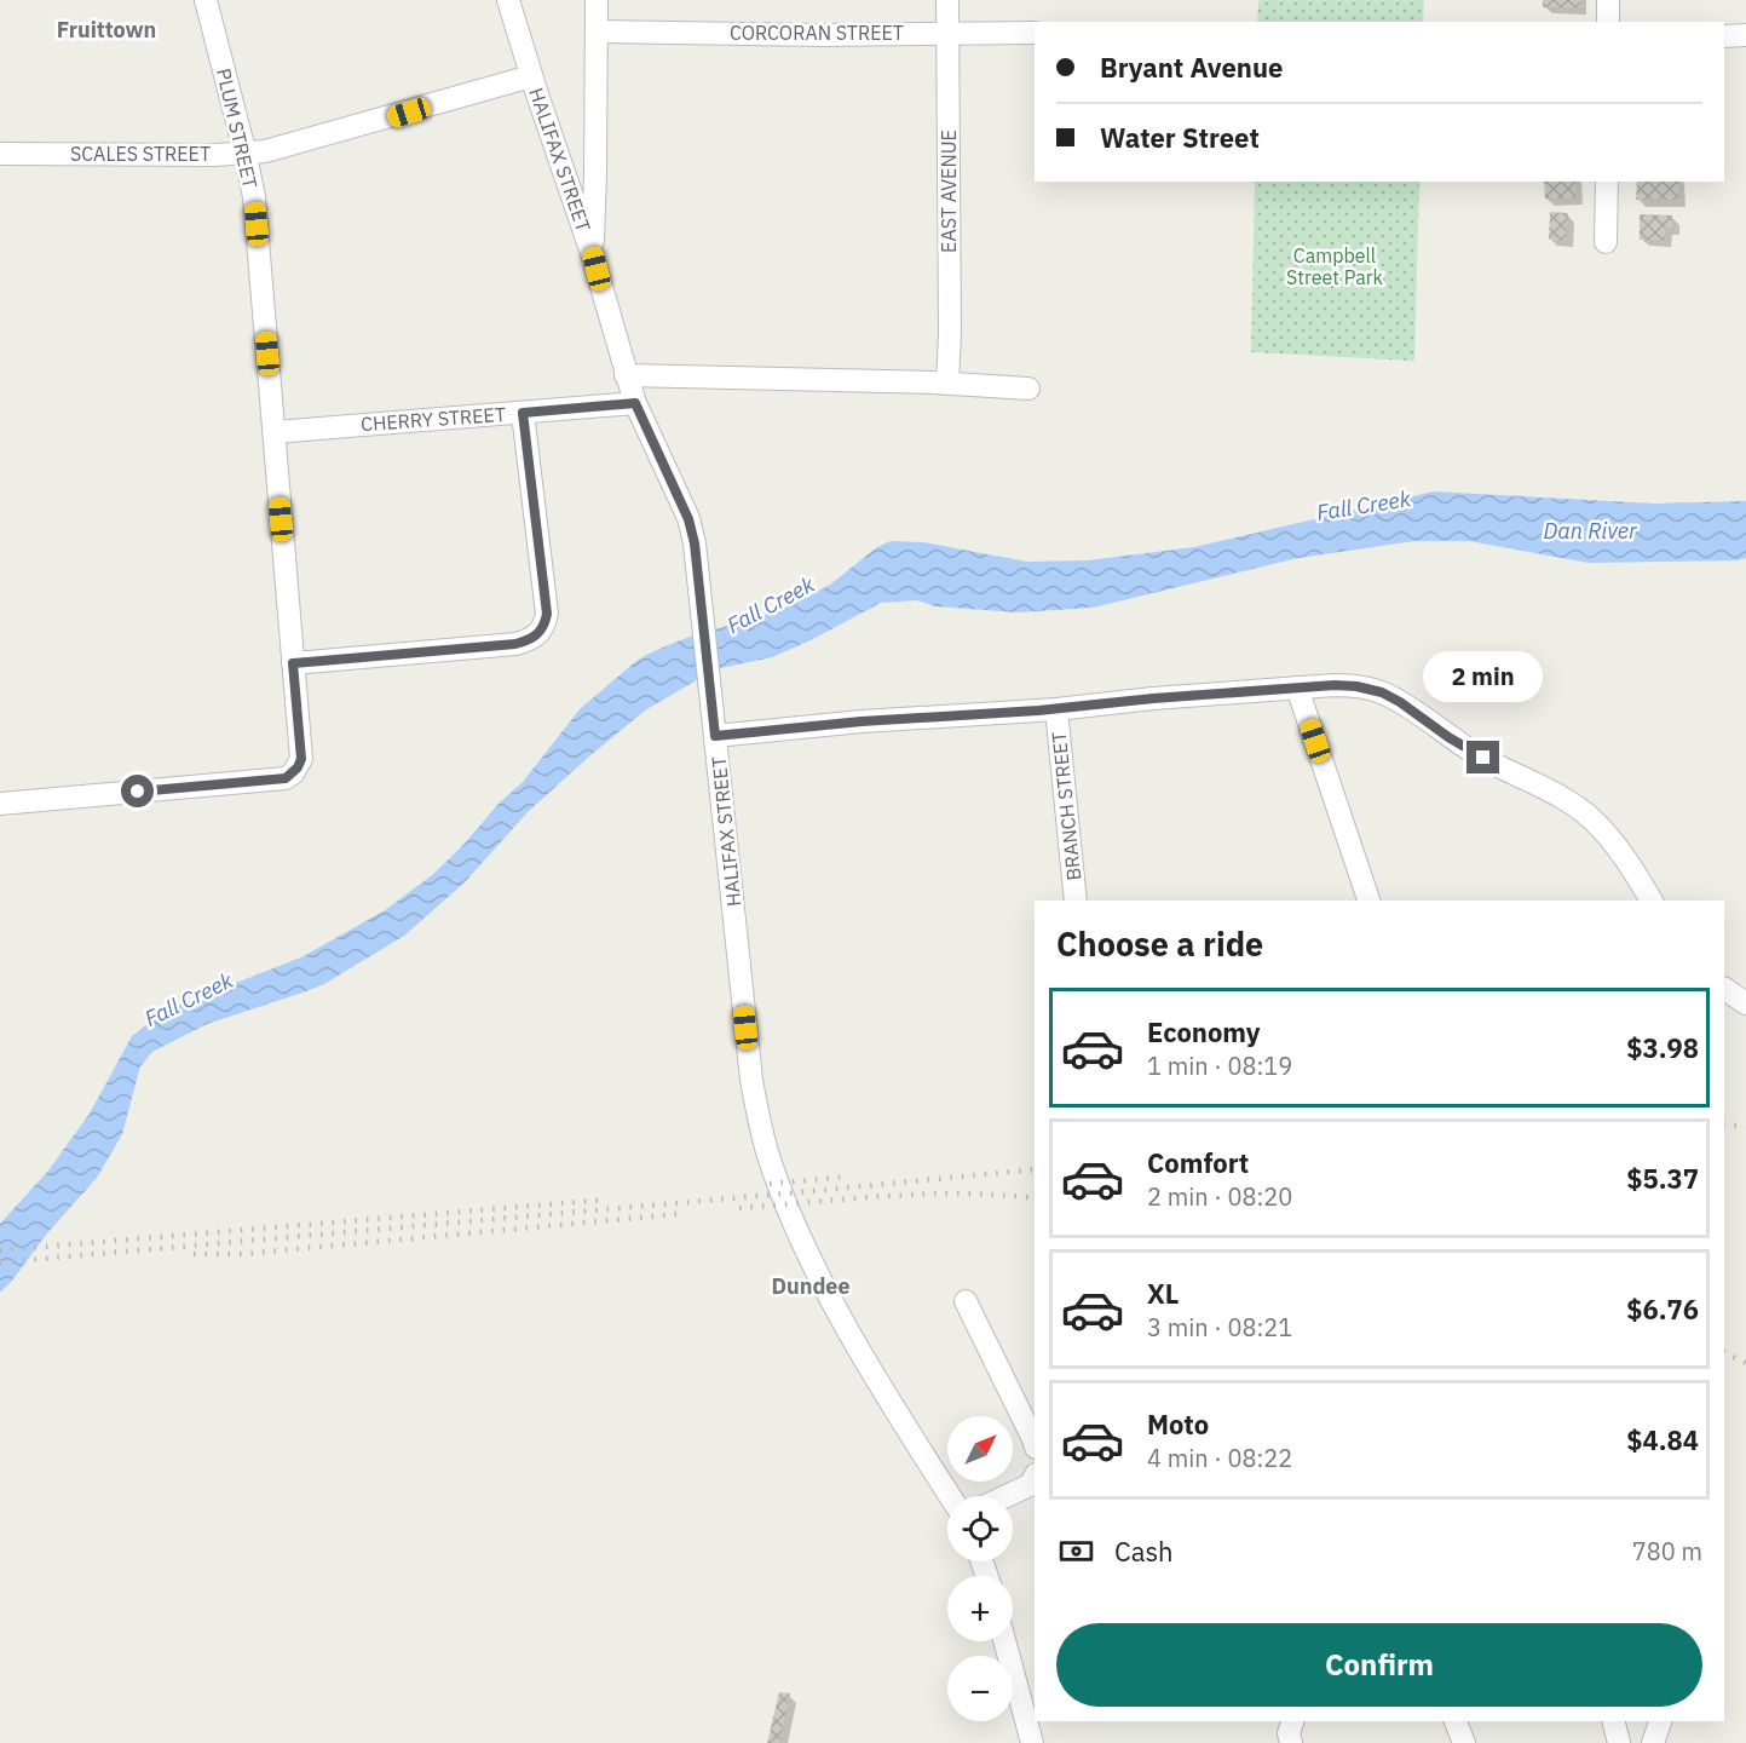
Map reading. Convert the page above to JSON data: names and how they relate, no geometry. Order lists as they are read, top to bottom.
{
  "streets": {
    "street": [
      "CORCORAN STREET",
      "PLUM STREET",
      "SCALES STREET",
      "HALIFAX STREET",
      "EAST AVENUE",
      "CHERRY STREET",
      "BRANCH STREET"
    ]
  },
  "crossings": [
    ["CORCORAN STREET", "EAST AVENUE"],
    ["PLUM STREET", "SCALES STREET"],
    ["PLUM STREET", "CHERRY STREET"],
    ["SCALES STREET", "HALIFAX STREET"],
    ["HALIFAX STREET", "CHERRY STREET"]
  ],
  "districts": ["Fruittown", "Dundee"],
  "water": ["Fall Creek", "Dan River"],
  "parks": ["Campbell Street Park"],
  "north": "top right",
  "page": {
    "banner": ["Bryant Avenue", "Water Street"],
    "bubble": "2 min",
    "heading": "Choose a ride",
    "list": [
      {
        "name": "Economy",
        "note": "1 min · 08:19",
        "value": "$3.98"
      },
      {
        "name": "Comfort",
        "note": "2 min · 08:20",
        "value": "$5.37"
      },
      {
        "name": "XL",
        "note": "3 min · 08:21",
        "value": "$6.76"
      },
      {
        "name": "Moto",
        "note": "4 min · 08:22",
        "value": "$4.84"
      }
    ],
    "map_buttons": ["+", "−"],
    "pay": ["Cash", "780 m"],
    "buttons": "Confirm"
  }
}
